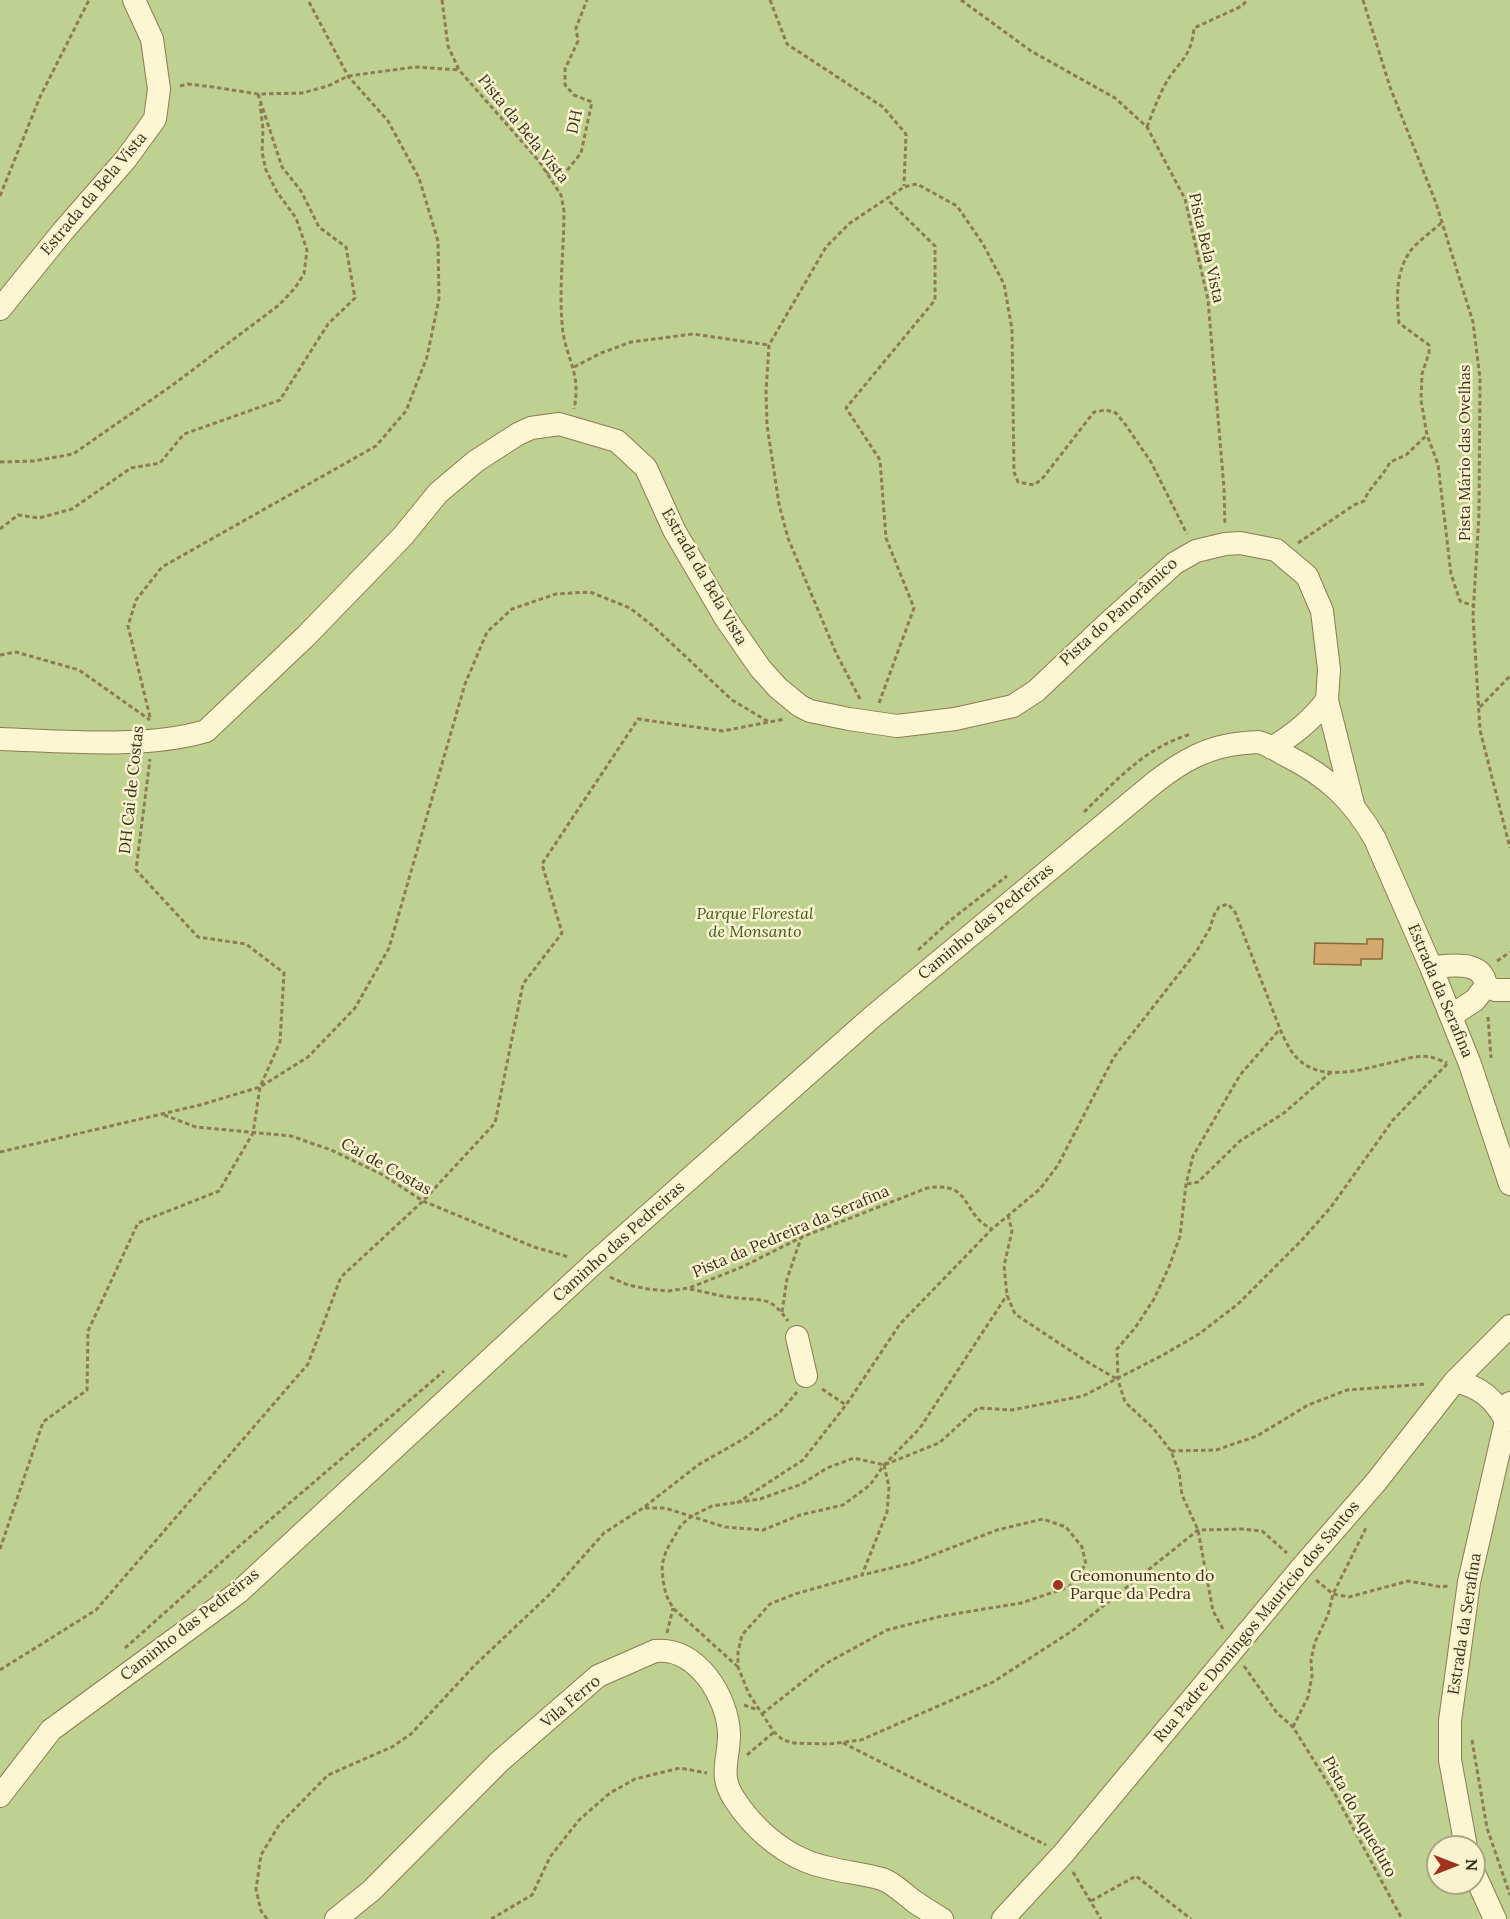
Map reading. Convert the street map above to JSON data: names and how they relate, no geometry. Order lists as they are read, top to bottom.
{
  "streets": {
    "street": [
      "Estrada da Bela Vista",
      "Caminho das Pedreiras",
      "Estrada da Serafina",
      "Rua Padre Domingos Maurício dos Santos",
      "Vila Ferro"
    ],
    "path": [
      "DH",
      "Pista da Bela Vista",
      "Pista Bela Vista",
      "Pista Mário das Ovelhas",
      "DH Cai de Costas",
      "Cai de Costas",
      "Pista da Pedreira da Serafina",
      "Pista do Aqueduto"
    ]
  },
  "crossings": [
    ["DH", "Pista da Bela Vista"],
    ["Pista da Bela Vista", "Estrada da Bela Vista"],
    ["Estrada da Bela Vista", "DH Cai de Costas"],
    ["Estrada da Bela Vista", "Caminho das Pedreiras"],
    ["Estrada da Bela Vista", "Estrada da Serafina"],
    ["Caminho das Pedreiras", "Estrada da Serafina"],
    ["Caminho das Pedreiras", "Cai de Costas"],
    ["Caminho das Pedreiras", "Pista da Pedreira da Serafina"],
    ["Cai de Costas", "Pista da Pedreira da Serafina"],
    ["Rua Padre Domingos Maurício dos Santos", "Pista do Aqueduto"]
  ],
  "parks": ["Parque Florestal de Monsanto"],
  "places": ["Geomonumento do Parque da Pedra"],
  "north": "right"
}
